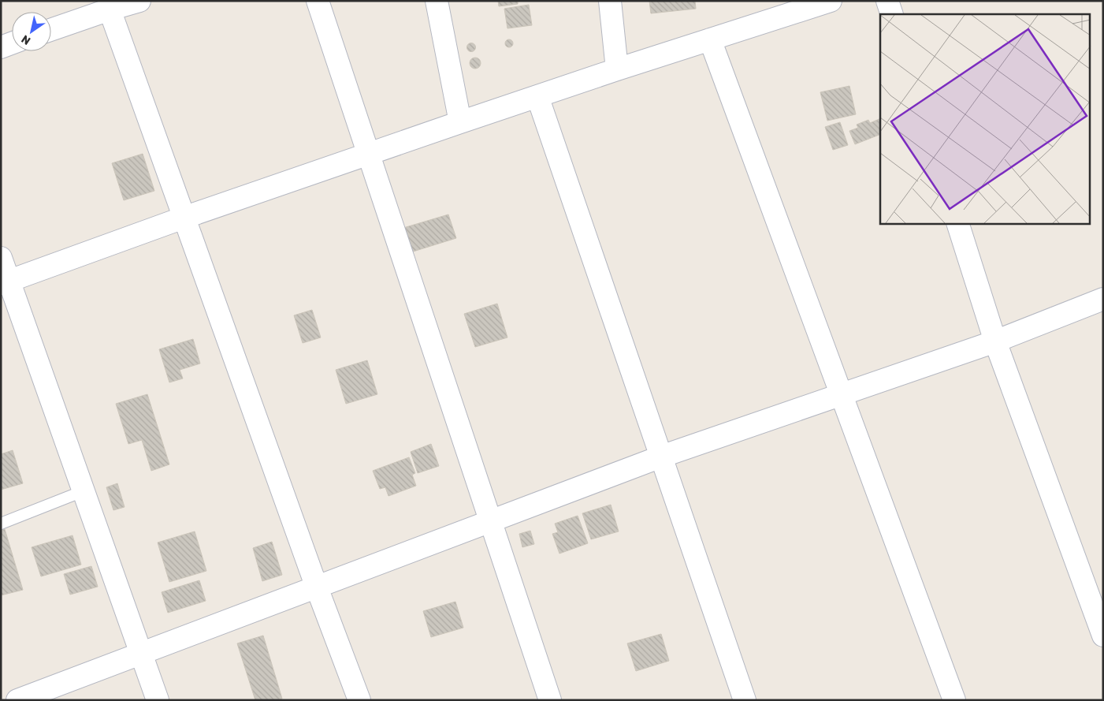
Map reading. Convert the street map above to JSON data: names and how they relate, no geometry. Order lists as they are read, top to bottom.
{
  "north": "bottom left"
}
